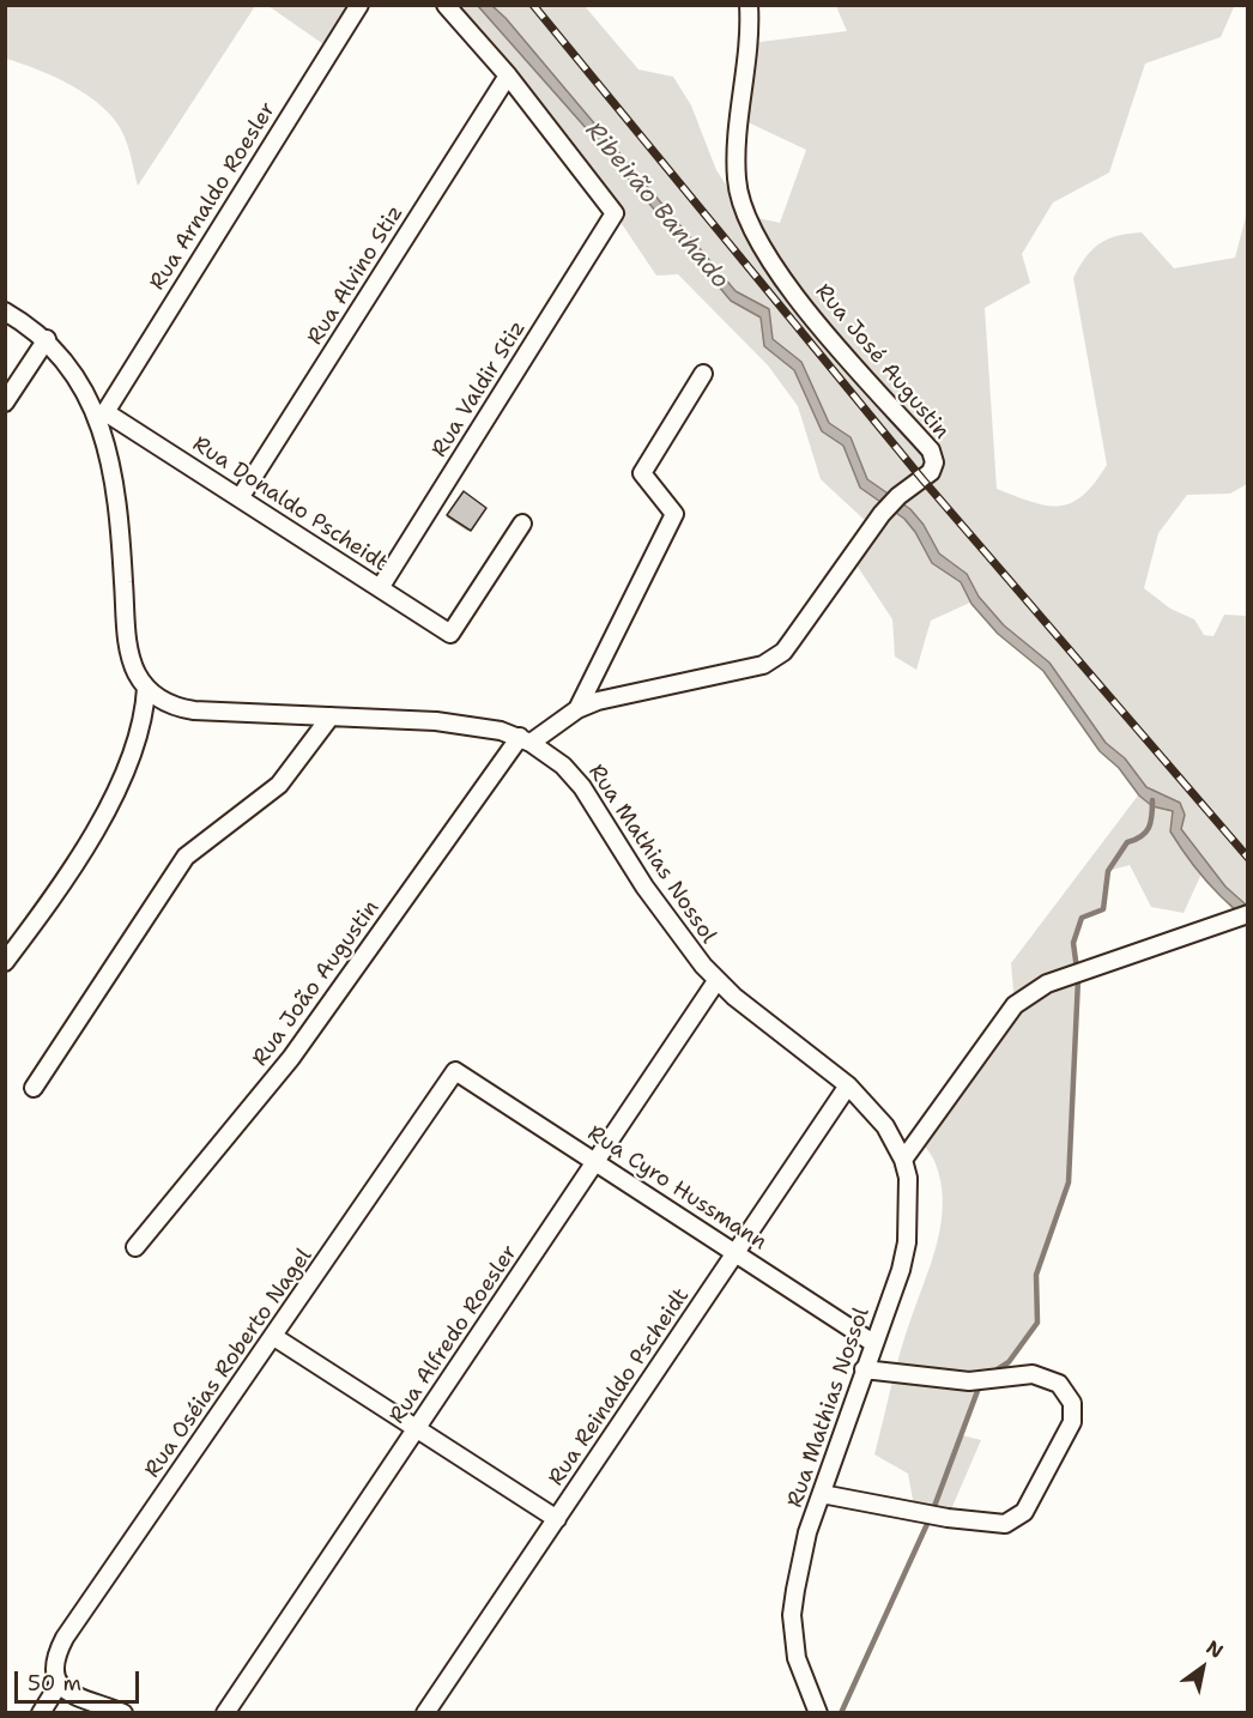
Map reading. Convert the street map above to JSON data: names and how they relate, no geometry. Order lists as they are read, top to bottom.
{
  "streets": {
    "street": [
      "Rua Arnaldo Roesler",
      "Rua Alvino Stiz",
      "Rua José Augustin",
      "Rua Valdir Stiz",
      "Rua Donaldo Pscheidt",
      "Rua Mathias Nossol",
      "Rua João Augustin",
      "Rua Cyro Hussmann",
      "Rua Alfredo Roesler",
      "Rua Oséias Roberto Nagel",
      "Rua Reinaldo Pscheidt"
    ]
  },
  "crossings": [
    ["Rua Arnaldo Roesler", "Rua Donaldo Pscheidt"],
    ["Rua Alvino Stiz", "Rua Valdir Stiz"],
    ["Rua Alvino Stiz", "Rua Donaldo Pscheidt"],
    ["Rua José Augustin", "Rua Mathias Nossol"],
    ["Rua José Augustin", "Rua João Augustin"],
    ["Rua Valdir Stiz", "Rua Donaldo Pscheidt"],
    ["Rua Mathias Nossol", "Rua João Augustin"],
    ["Rua Mathias Nossol", "Rua Cyro Hussmann"],
    ["Rua Mathias Nossol", "Rua Alfredo Roesler"],
    ["Rua Mathias Nossol", "Rua Reinaldo Pscheidt"],
    ["Rua Cyro Hussmann", "Rua Alfredo Roesler"],
    ["Rua Cyro Hussmann", "Rua Oséias Roberto Nagel"],
    ["Rua Cyro Hussmann", "Rua Reinaldo Pscheidt"]
  ],
  "water": ["Ribeirão Banhado"],
  "scale_bar": "50 m",
  "north": "top right"
}
